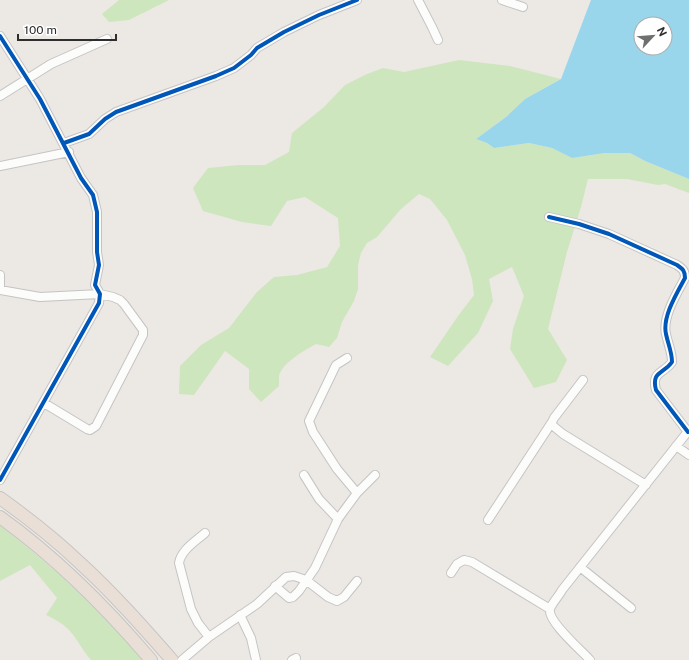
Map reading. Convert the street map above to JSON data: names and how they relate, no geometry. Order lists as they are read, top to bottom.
{
  "scale_bar": "100 m",
  "north": "top right"
}
